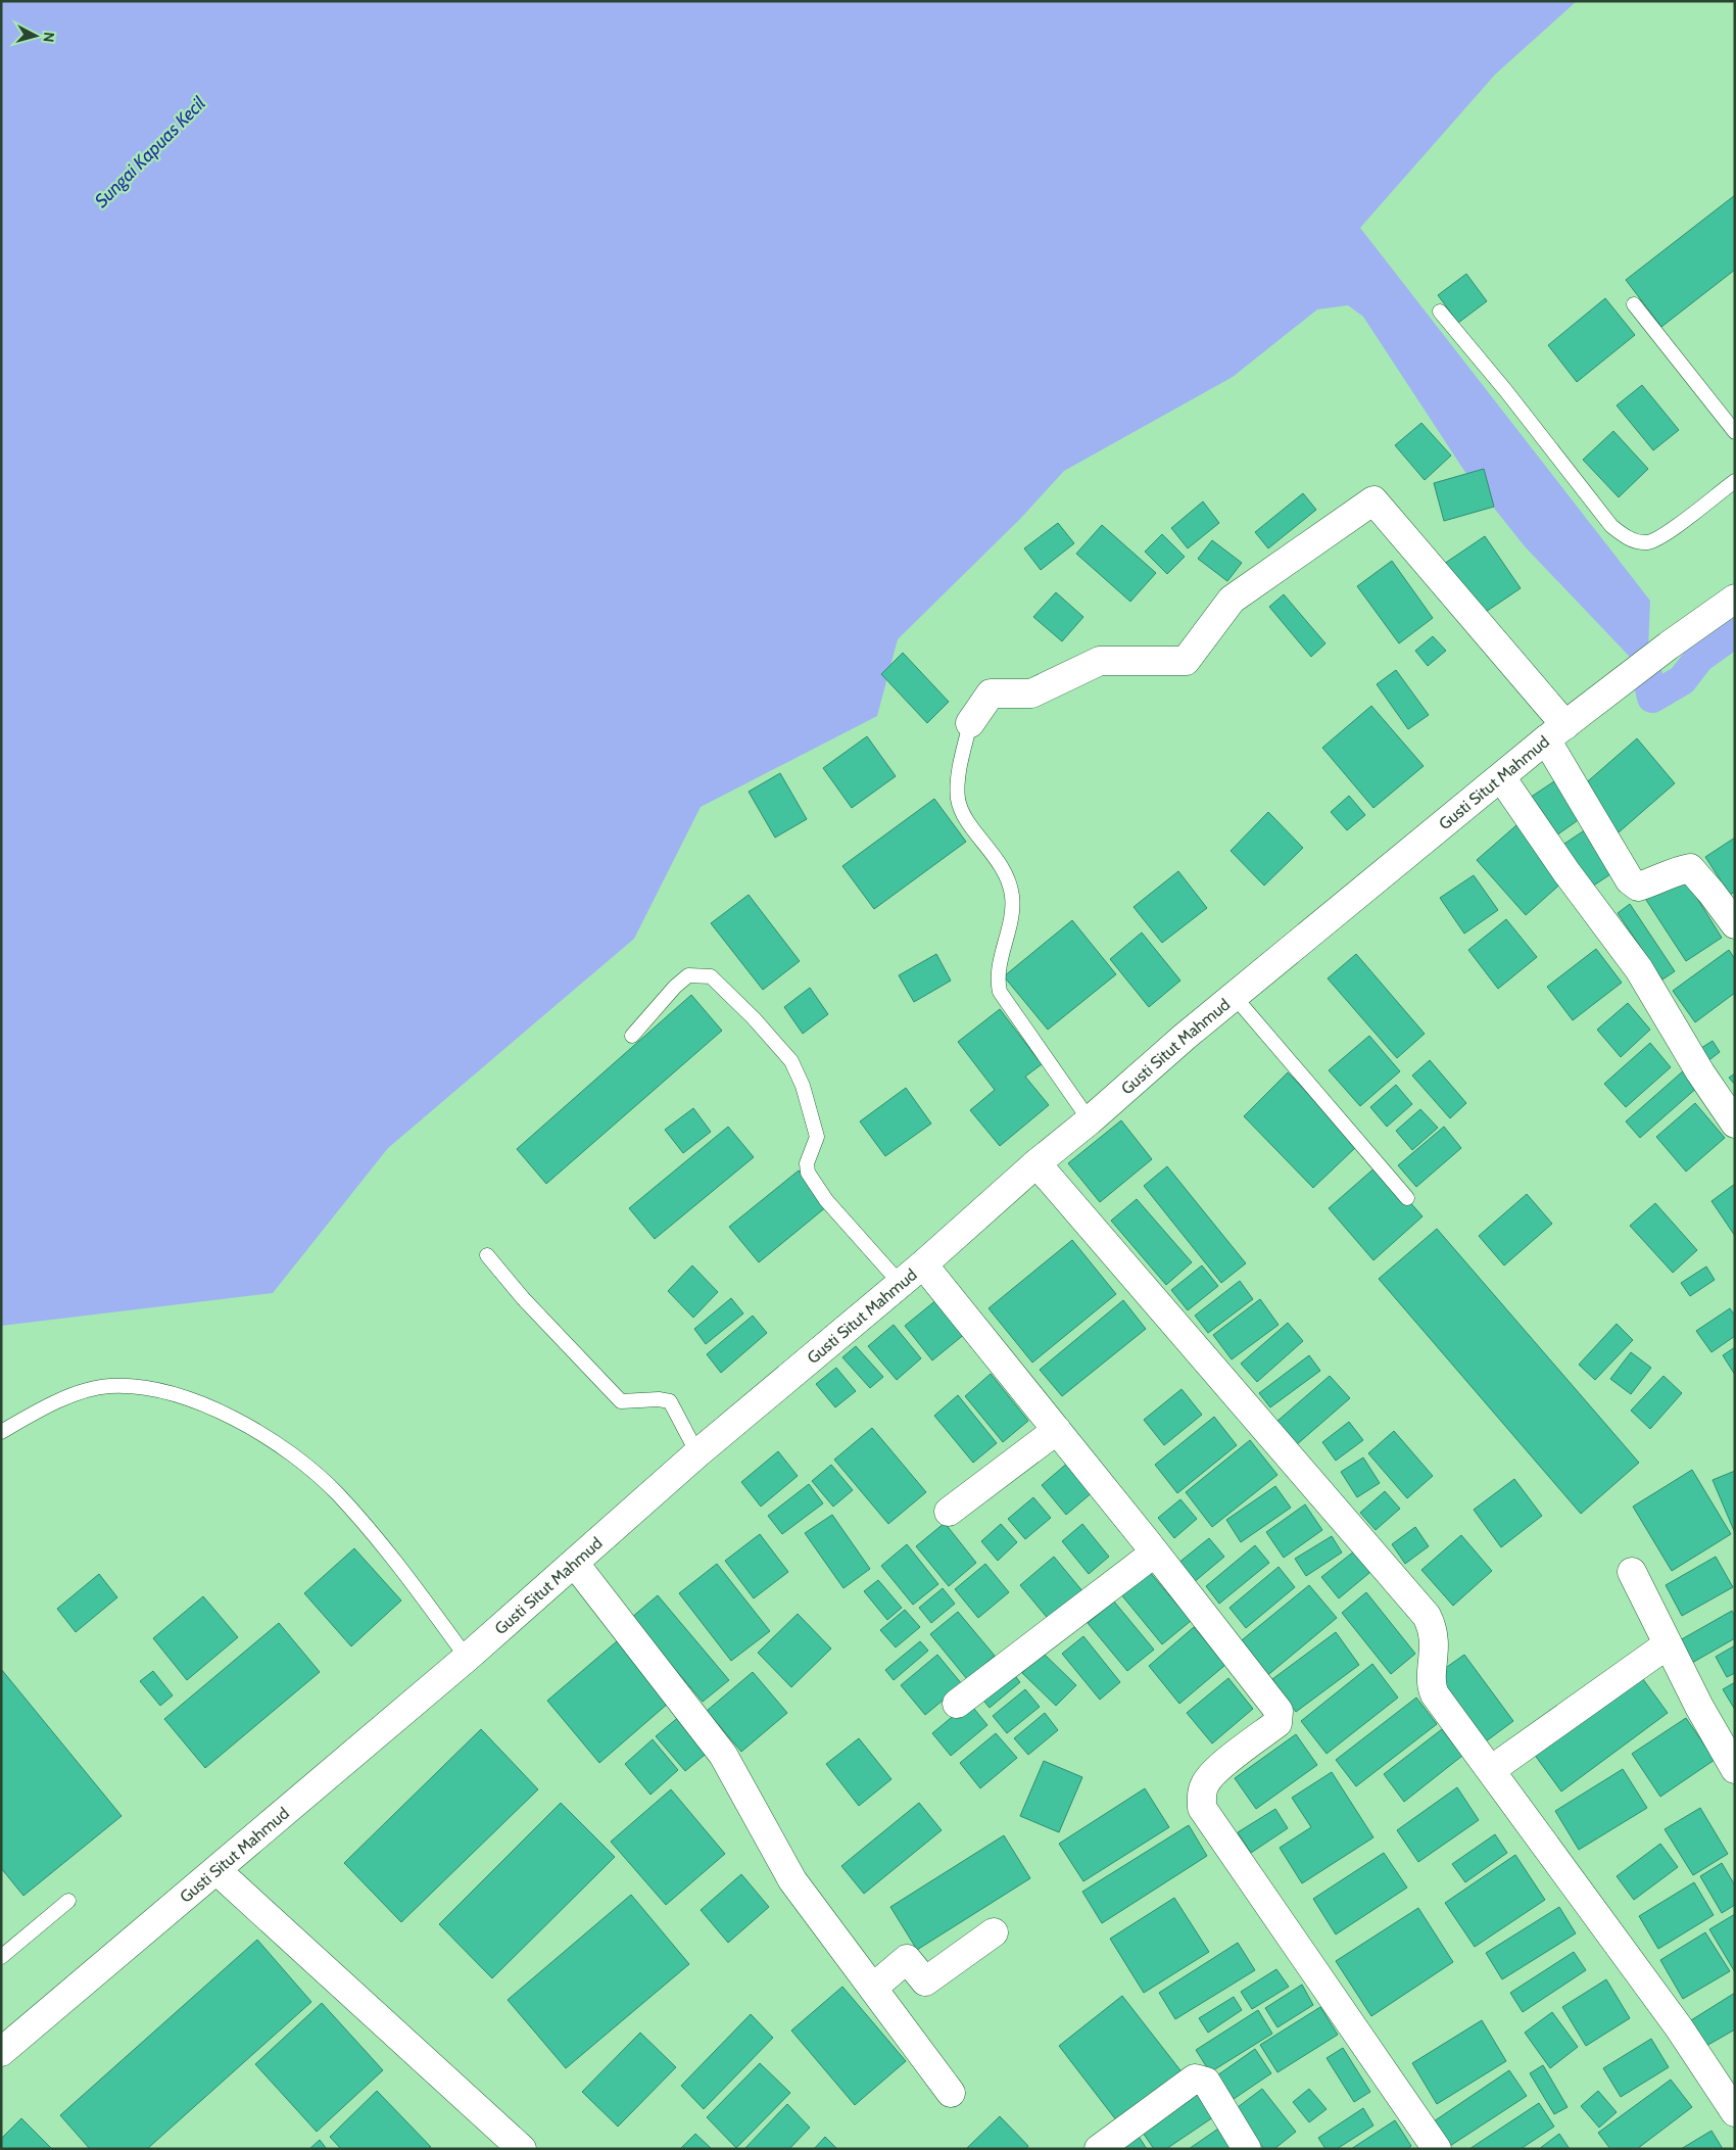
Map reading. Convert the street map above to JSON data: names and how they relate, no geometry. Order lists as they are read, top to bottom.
{
  "streets": {
    "main road": ["Gusti Situt Mahmud"]
  },
  "water": ["Sungai Kapuas Kecil"],
  "north": "right"
}
